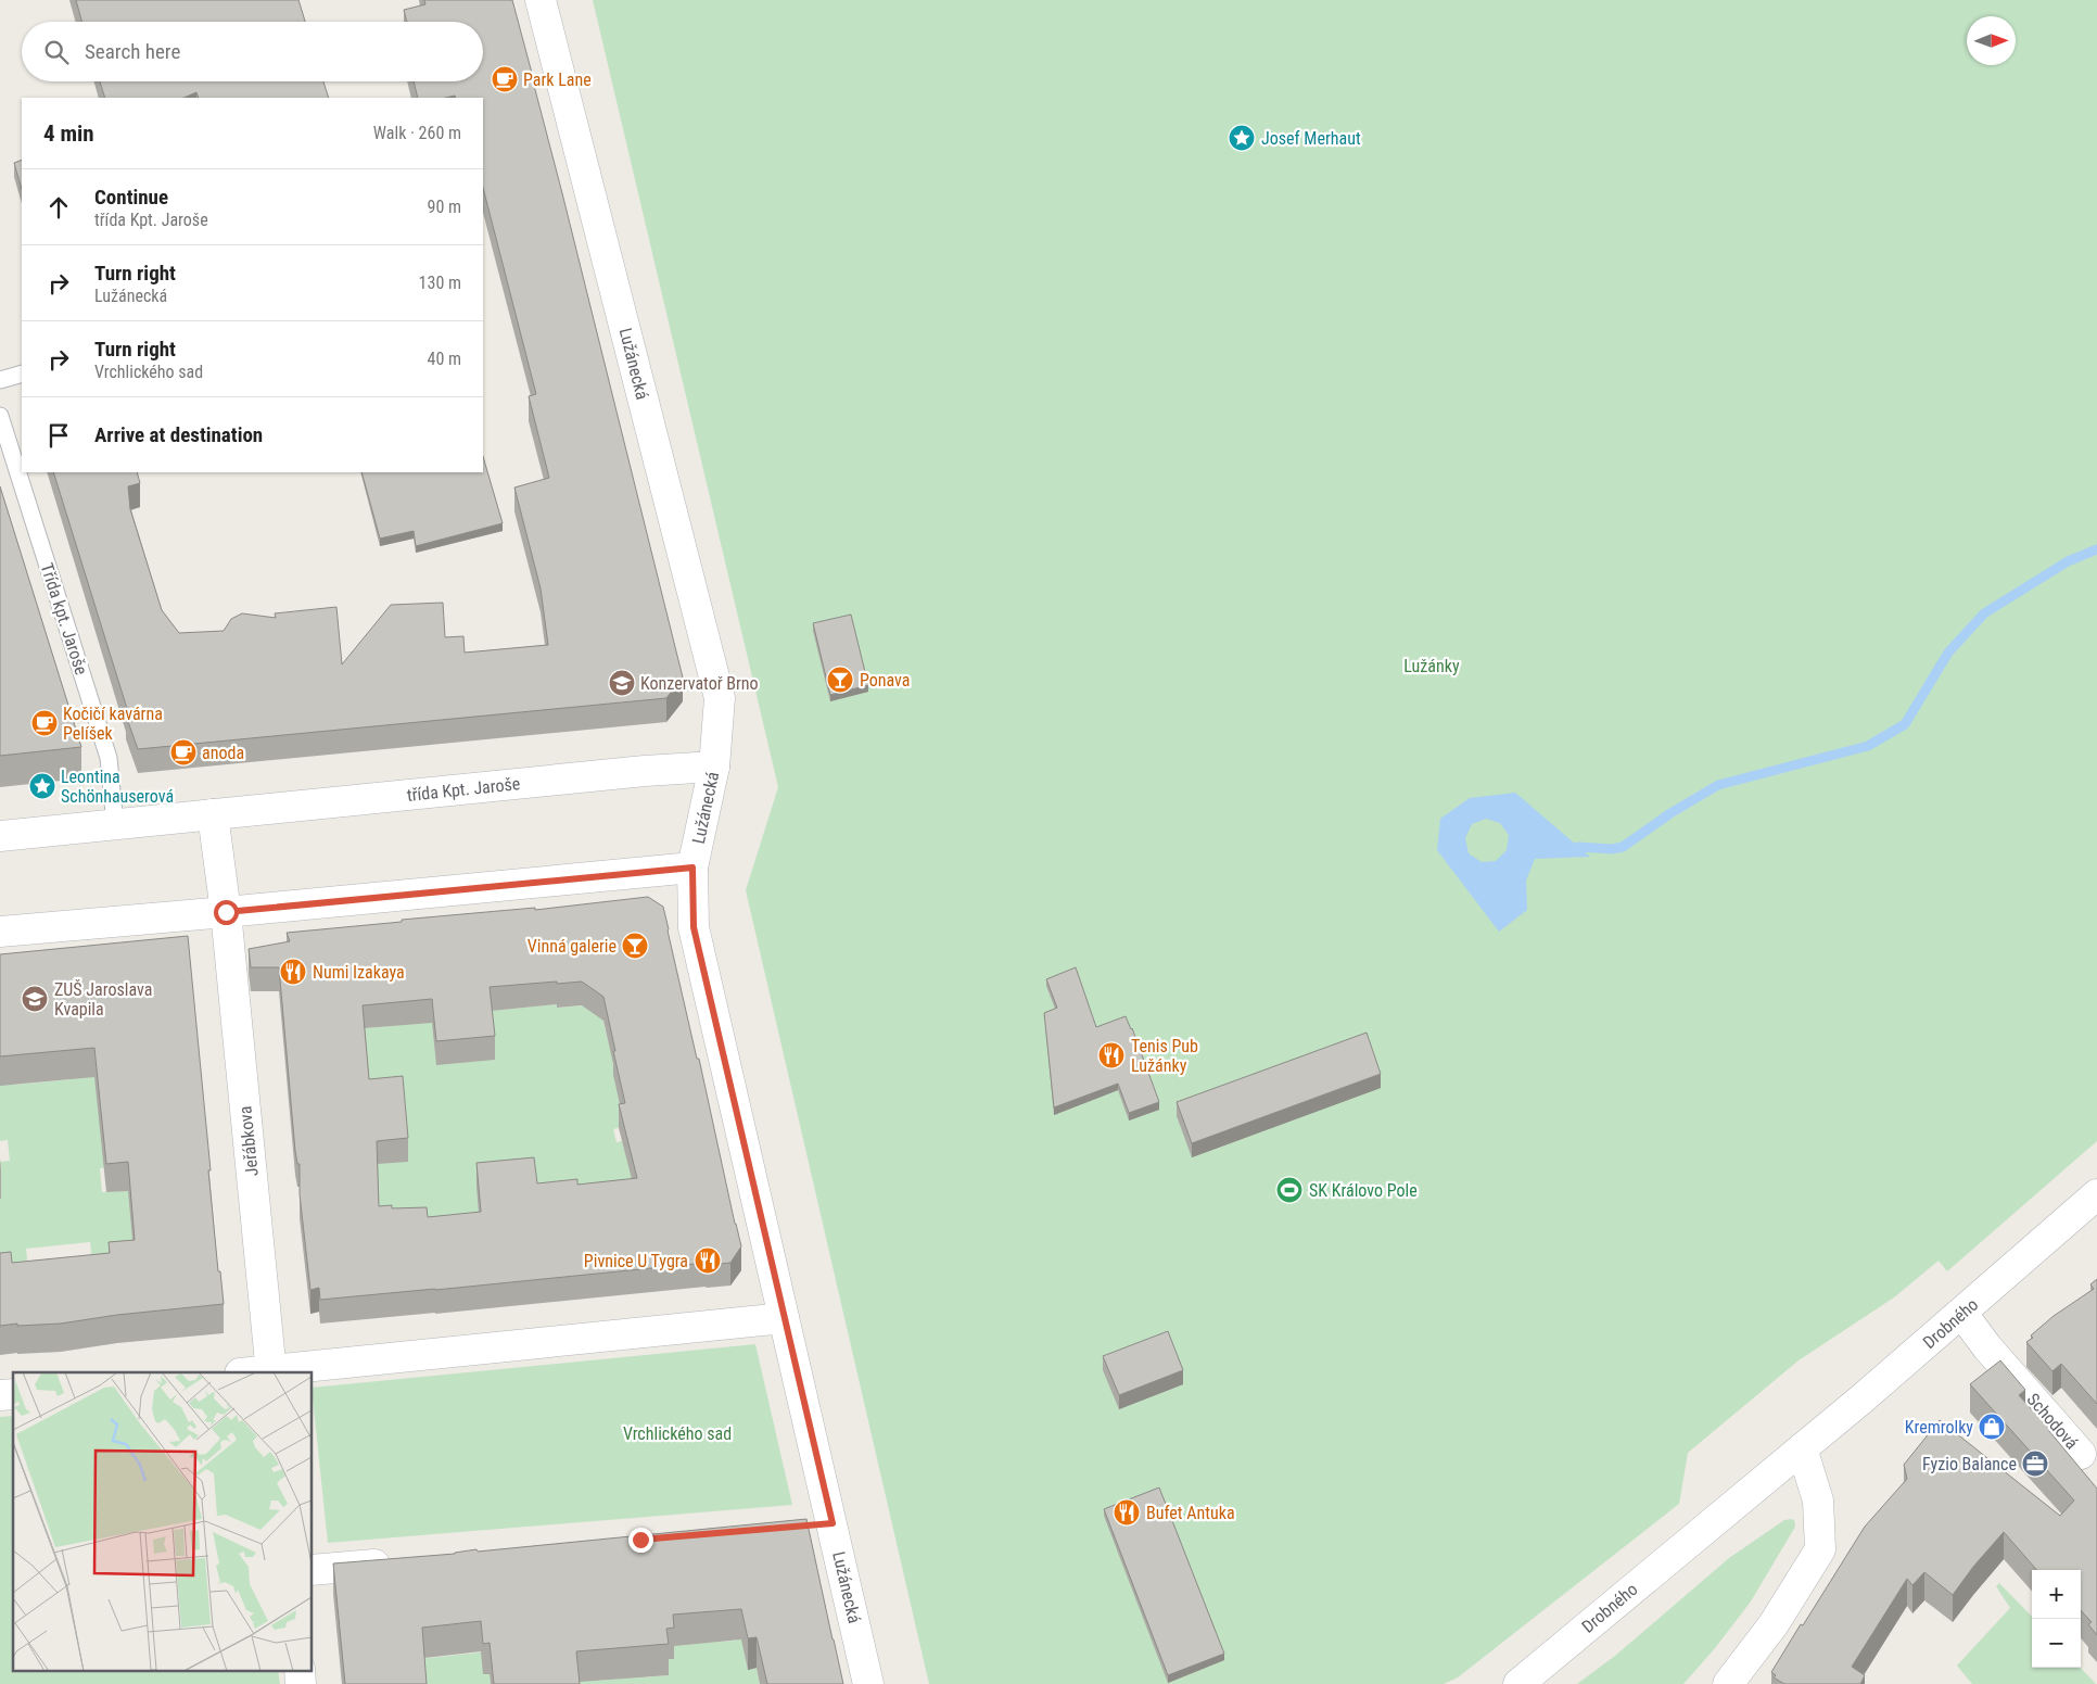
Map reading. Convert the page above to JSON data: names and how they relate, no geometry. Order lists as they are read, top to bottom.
{
  "streets": {
    "street": [
      "Lužánecká",
      "třída Kpt. Jaroše",
      "Jeřábkova",
      "Drobného",
      "Schodová"
    ],
    "lane": ["Třída kpt. Jaroše"]
  },
  "crossings": [
    ["Lužánecká", "třída Kpt. Jaroše"],
    ["Třída kpt. Jaroše", "třída Kpt. Jaroše"],
    ["Drobného", "Schodová"]
  ],
  "parks": ["Lužánky", "Vrchlického sad"],
  "places": {
    "cafe": ["Park Lane", "Kočičí kavárna Pelíšek", "anoda"],
    "place": ["Josef Merhaut", "Leontina Schönhauserová"],
    "bar": ["Ponava", "Vinná galerie"],
    "school or university": ["Konzervatoř Brno", "ZUŠ Jaroslava Kvapila"],
    "restaurant": [
      "Numi Izakaya",
      "Tenis Pub Lužánky",
      "Pivnice U Tygra",
      "Bufet Antuka"
    ],
    "sports": ["SK Královo Pole"],
    "shop": ["Kremrolky"],
    "office": ["Fyzio Balance"]
  },
  "north": "right",
  "page": {
    "search": "Search here",
    "heading": ["4 min", "Walk · 260 m"],
    "list": [
      ["Continue", "třída Kpt. Jaroše", "90 m"],
      ["Turn right", "Lužánecká", "130 m"],
      ["Turn right", "Vrchlického sad", "40 m"],
      "Arrive at destination"
    ],
    "map_buttons": ["+", "−"]
  }
}
